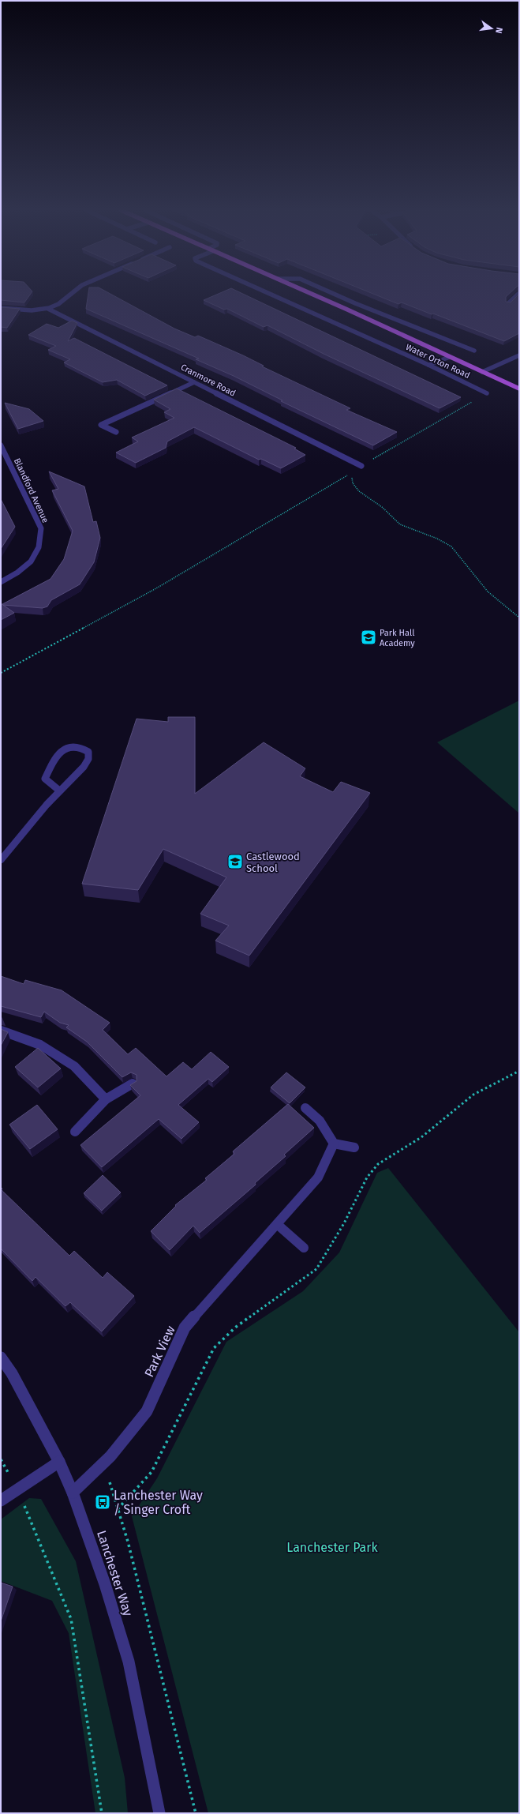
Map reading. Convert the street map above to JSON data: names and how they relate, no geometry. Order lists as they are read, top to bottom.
{
  "streets": {
    "main road": ["Water Orton Road"],
    "street": [
      "Cranmore Road",
      "Blandford Avenue",
      "Park View",
      "Lanchester Way"
    ]
  },
  "crossings": [
    ["Park View", "Lanchester Way"]
  ],
  "parks": ["Lanchester Park"],
  "places": {
    "school or university": ["Park Hall Academy", "Castlewood School"],
    "bus stop": ["Lanchester Way / Singer Croft"]
  },
  "north": "right"
}
